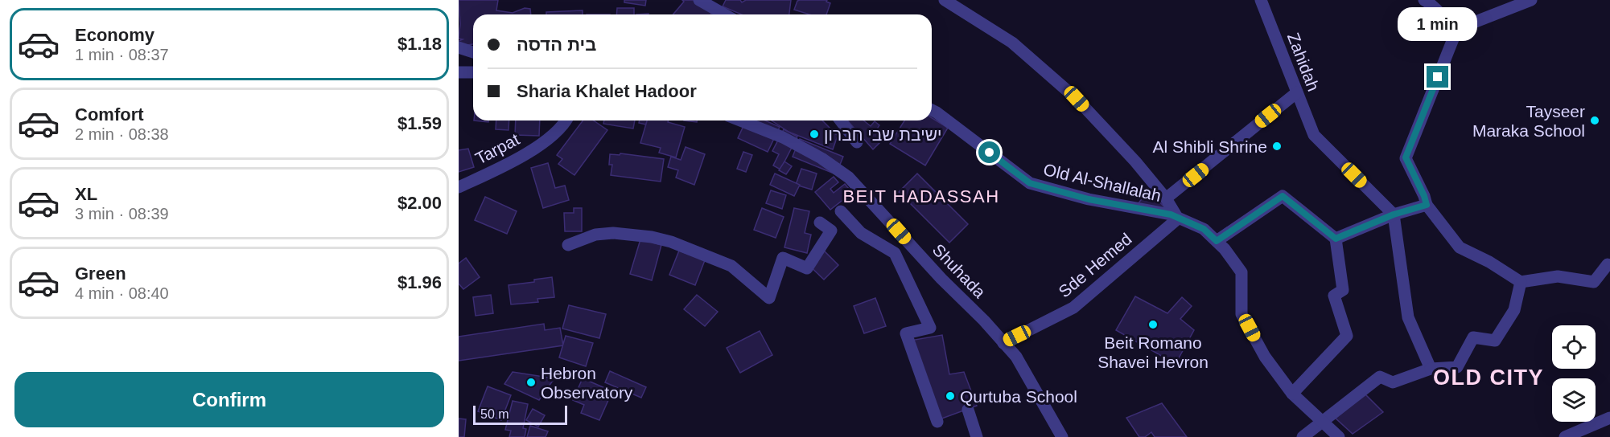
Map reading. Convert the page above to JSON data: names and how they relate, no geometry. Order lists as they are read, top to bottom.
{
  "streets": {
    "street": [
      "Zahidah",
      "Tarpat",
      "Old Al-Shallalah",
      "Sde Hemed",
      "Shuhada"
    ]
  },
  "crossings": [
    ["Old Al-Shallalah", "Sde Hemed"],
    ["Sde Hemed", "Shuhada"]
  ],
  "districts": ["BEIT HADASSAH", "OLD CITY"],
  "places": [
    "Tayseer Maraka School",
    "ישיבת שבי חברון",
    "Al Shibli Shrine",
    "Beit Romano Shavei Hevron",
    "Hebron Observatory",
    "Qurtuba School"
  ],
  "scale_bar": "50 m",
  "page": {
    "bubble": "1 min",
    "list": [
      {
        "name": "Economy",
        "note": "1 min · 08:37",
        "value": "$1.18"
      },
      {
        "name": "Comfort",
        "note": "2 min · 08:38",
        "value": "$1.59"
      },
      {
        "name": "XL",
        "note": "3 min · 08:39",
        "value": "$2.00"
      },
      {
        "name": "Green",
        "note": "4 min · 08:40",
        "value": "$1.96"
      }
    ],
    "banner": ["בית הדסה", "Sharia Khalet Hadoor"],
    "buttons": "Confirm",
    "scale": "50 m"
  }
}
